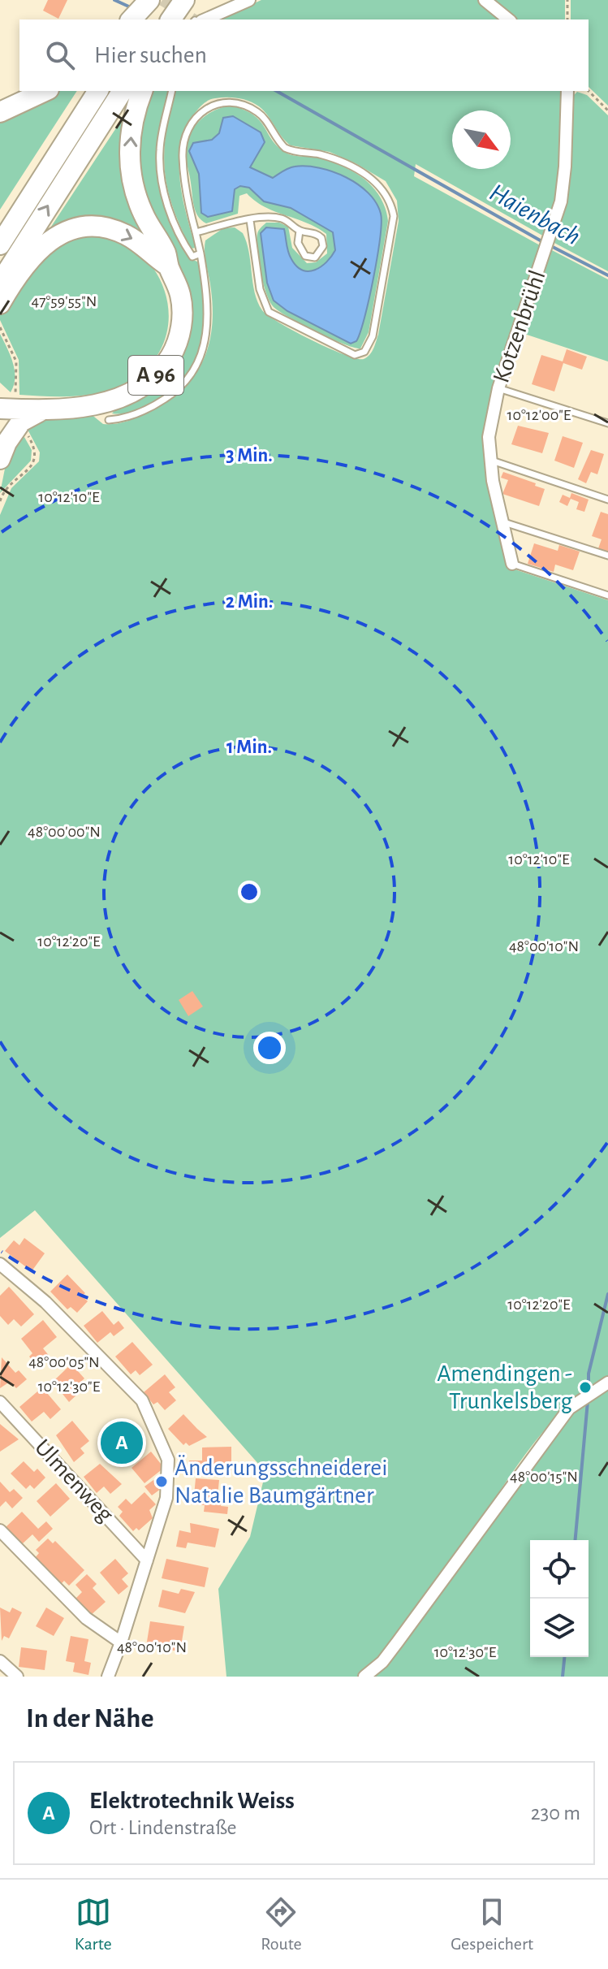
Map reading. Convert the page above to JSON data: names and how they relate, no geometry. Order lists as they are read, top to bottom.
{
  "streets": {
    "highway": ["A 96"],
    "street": ["Kotzenbrühl", "Ulmenweg"]
  },
  "water": ["Haienbach"],
  "places": ["Amendingen - Trunkelsberg", "Änderungsschneiderei Natalie Baumgärtner"],
  "north": "bottom right",
  "page": {
    "search": "Hier suchen",
    "pins": "A",
    "heading": "In der Nähe",
    "list": [
      {
        "mark": "A",
        "name": "Elektrotechnik Weiss",
        "note": "Ort · Lindenstraße",
        "value": "230 m"
      }
    ],
    "nav": ["Karte", "Route", "Gespeichert"]
  },
  "coordinates": [
    "47°59'55\"N",
    "10°12'00\"E",
    "10°12'10\"E",
    "48°00'00\"N",
    "10°12'20\"E",
    "48°00'10\"N",
    "48°00'05\"N",
    "10°12'30\"E",
    "48°00'15\"N"
  ],
  "rings": ["3 Min.", "2 Min.", "1 Min."]
}
